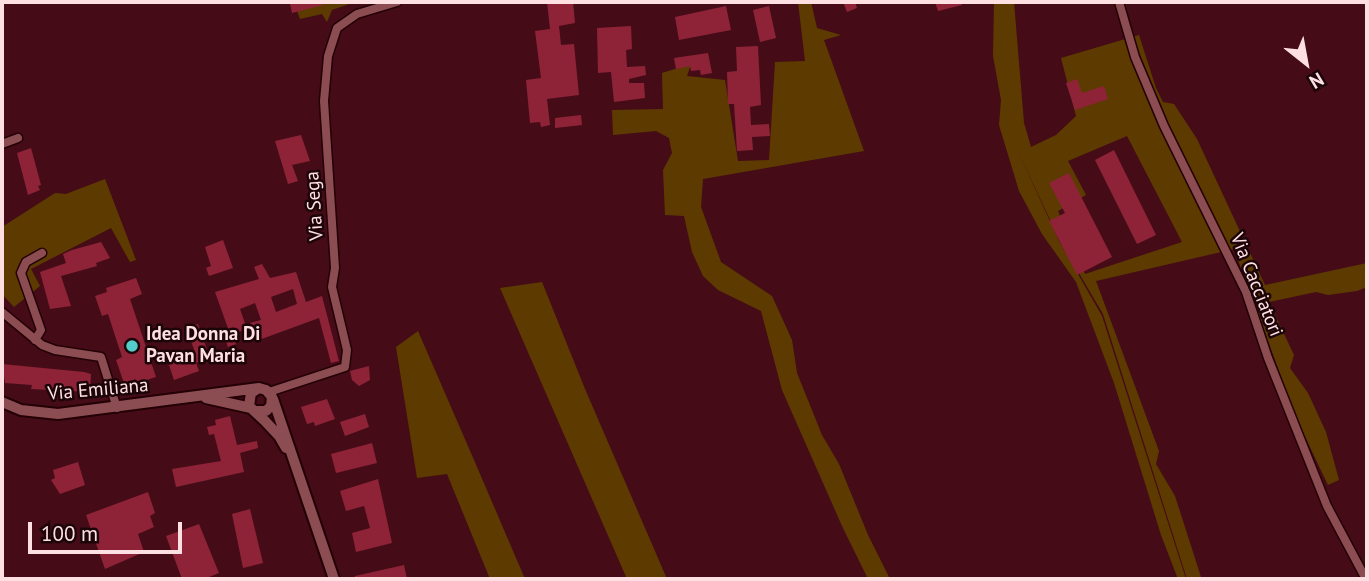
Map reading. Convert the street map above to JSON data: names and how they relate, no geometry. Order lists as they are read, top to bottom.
{
  "streets": {
    "main road": ["Via Emiliana"],
    "street": ["Via Sega", "Via Cacciatori"]
  },
  "crossings": [
    ["Via Sega", "Via Emiliana"]
  ],
  "places": ["Idea Donna Di Pavan Maria"],
  "scale_bar": "100 m",
  "north": "bottom right"
}
